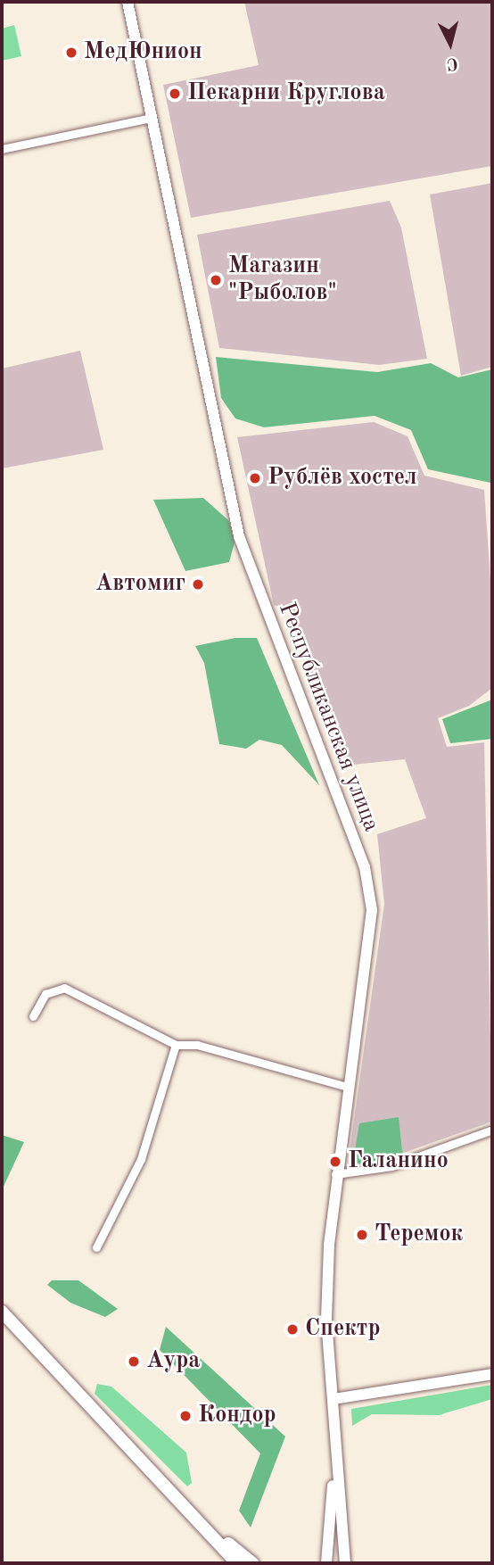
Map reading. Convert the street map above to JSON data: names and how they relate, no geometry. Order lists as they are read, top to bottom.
{
  "streets": {
    "street": ["Республиканская улица"]
  },
  "places": [
    "МедЮнион",
    "Пекарни Круглова",
    "Магазин \"Рыболов\"",
    "Рублёв хостел",
    "Автомиг",
    "Галанино",
    "Теремок",
    "Спектр",
    "Аура",
    "Кондор"
  ],
  "north": "bottom"
}
